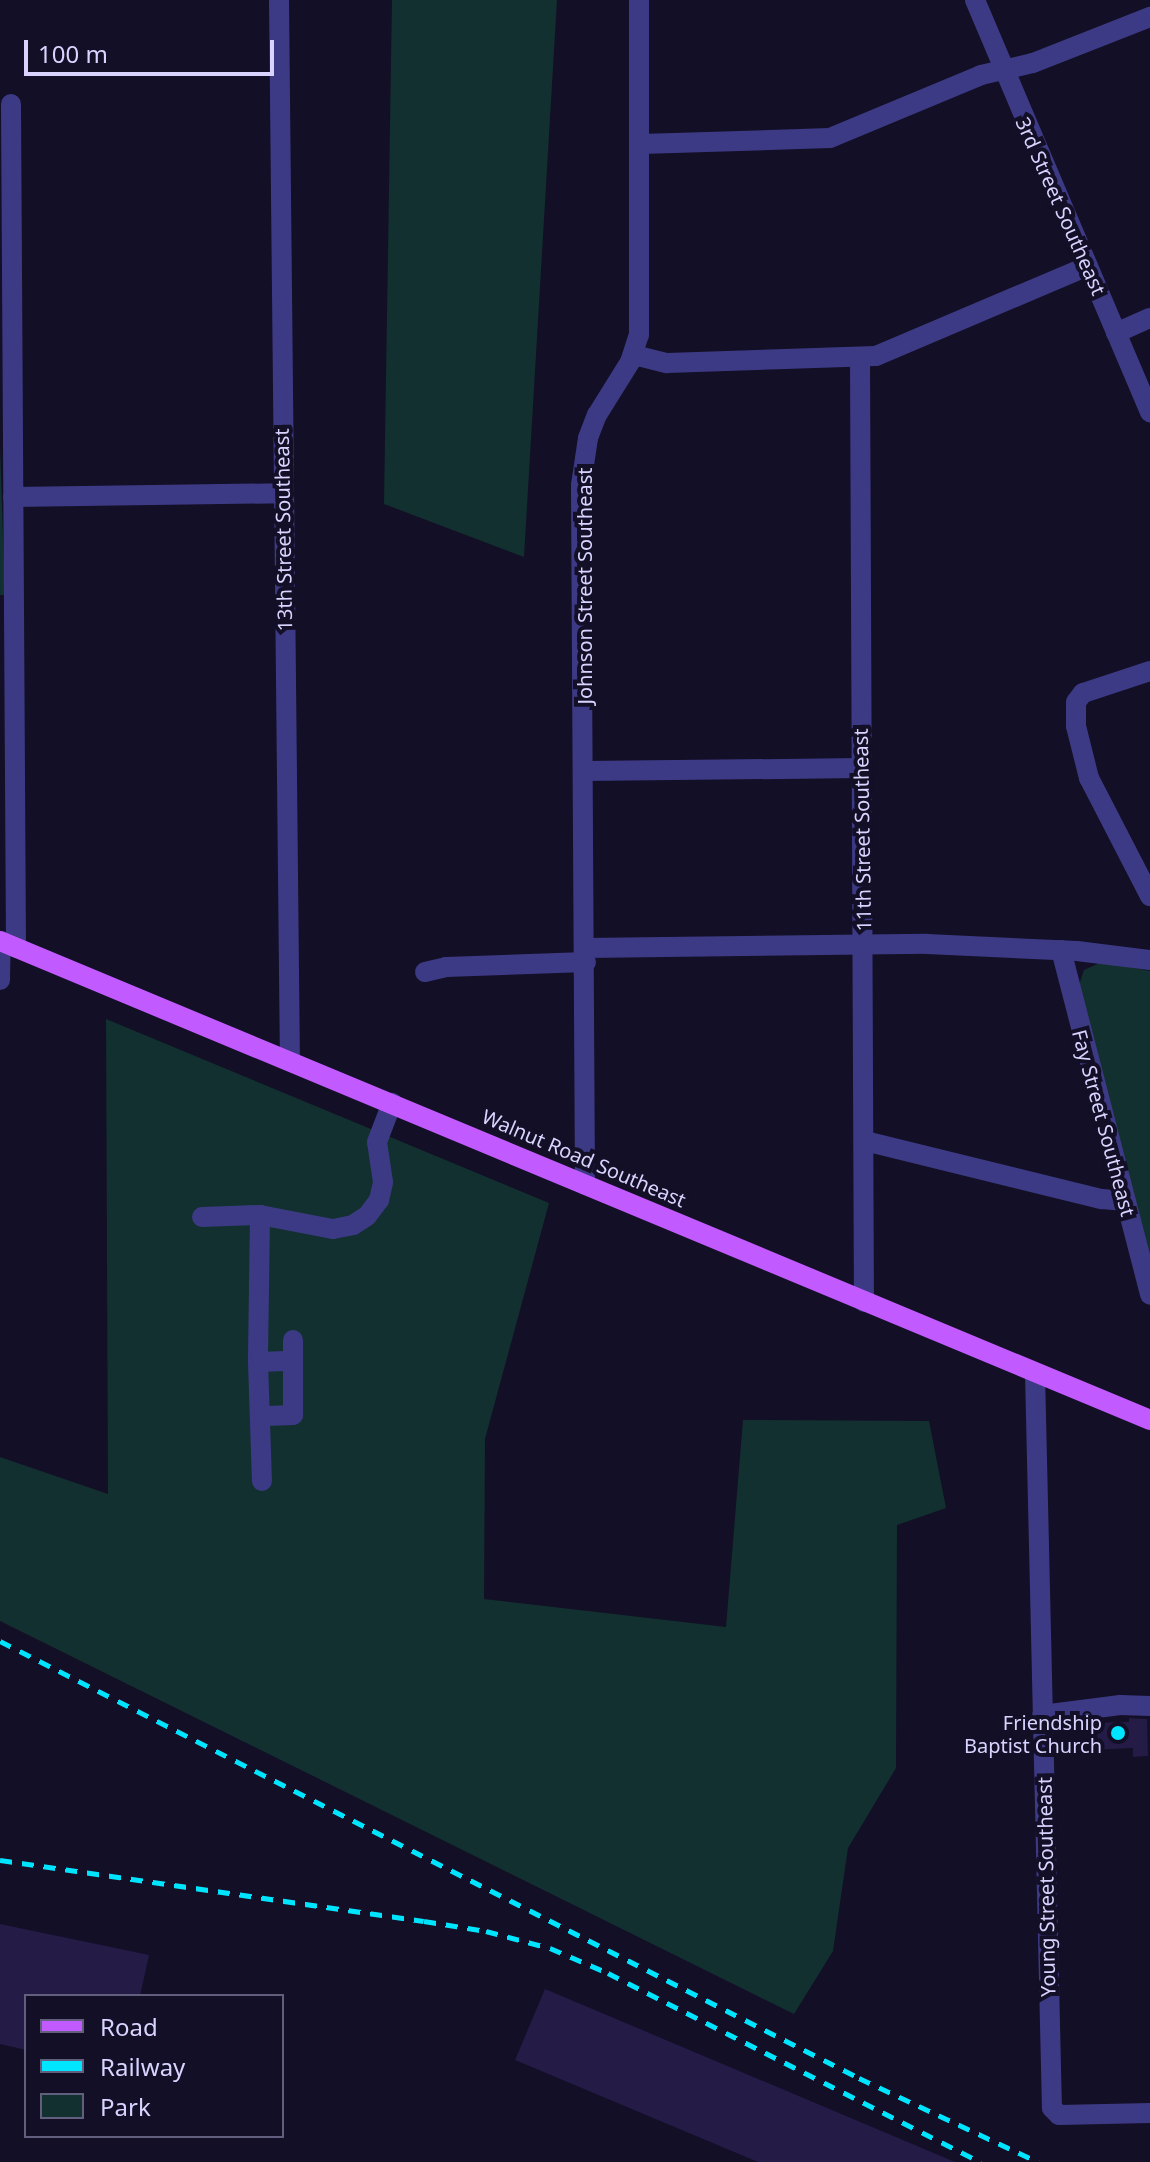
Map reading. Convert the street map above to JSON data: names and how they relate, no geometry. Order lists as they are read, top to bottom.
{
  "streets": {
    "main road": ["Walnut Road Southeast"],
    "street": [
      "3rd Street Southeast",
      "13th Street Southeast",
      "Johnson Street Southeast",
      "11th Street Southeast",
      "Fay Street Southeast",
      "Young Street Southeast"
    ]
  },
  "crossings": [
    ["13th Street Southeast", "Walnut Road Southeast"],
    ["Johnson Street Southeast", "Walnut Road Southeast"],
    ["11th Street Southeast", "Walnut Road Southeast"],
    ["Walnut Road Southeast", "Young Street Southeast"]
  ],
  "places": ["Friendship Baptist Church"],
  "legend": ["Road", "Railway", "Park"],
  "scale_bar": "100 m"
}
